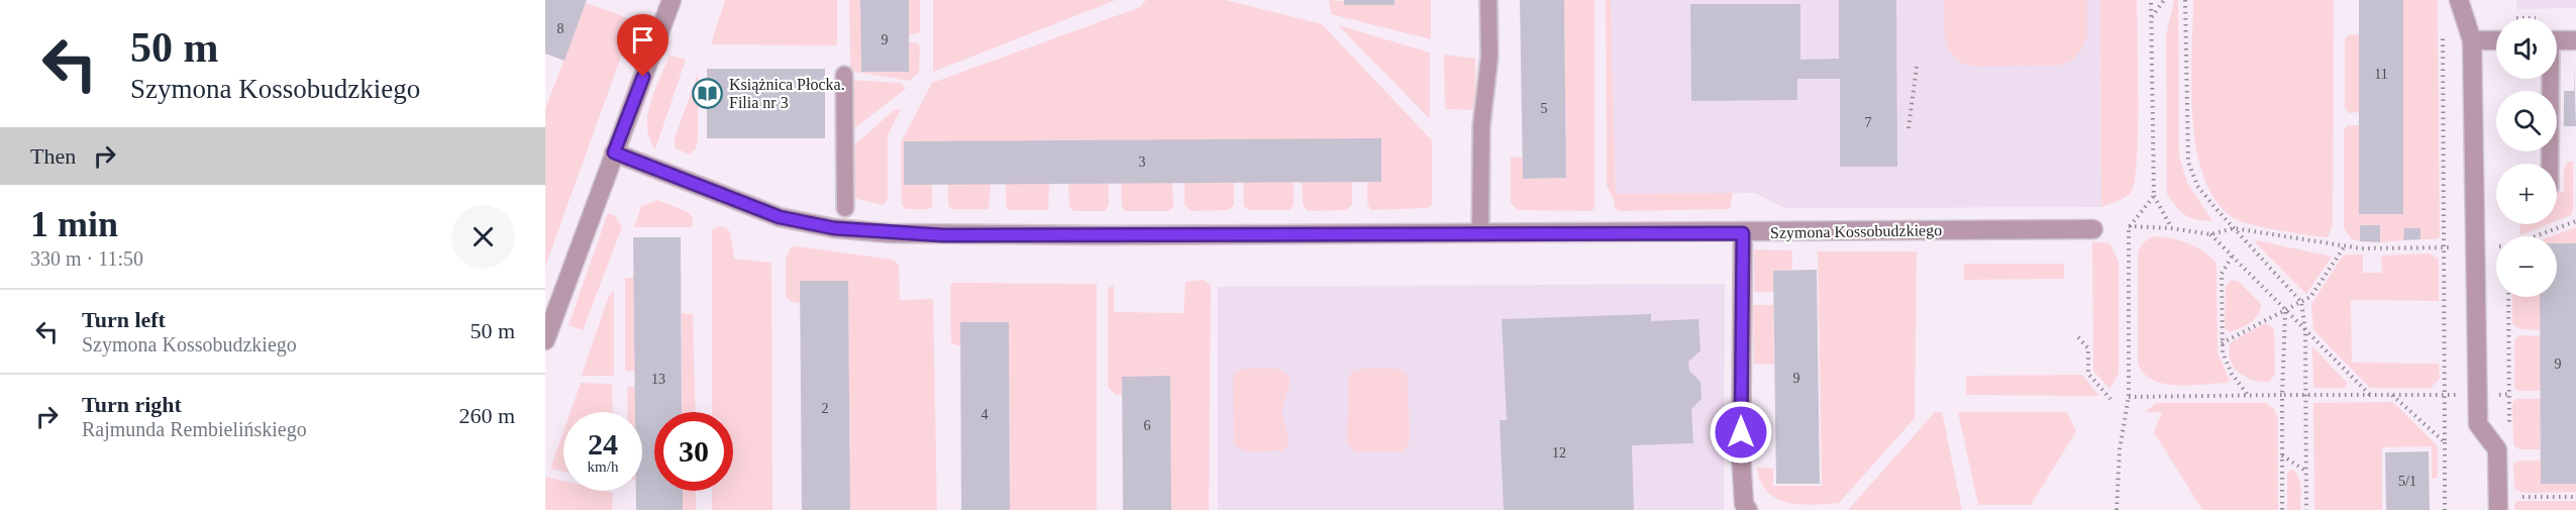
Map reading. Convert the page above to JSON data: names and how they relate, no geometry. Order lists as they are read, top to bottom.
{
  "streets": {
    "street": ["Szymona Kossobudzkiego"]
  },
  "places": {
    "library": ["Książnica Płocka. Filia nr 3"]
  },
  "house_numbers": [
    "8",
    "9",
    "11",
    "5",
    "7",
    "3",
    "9",
    "9",
    "13",
    "2",
    "4",
    "6",
    "12",
    "5/1"
  ],
  "page": {
    "turn": ["50 m", "Szymona Kossobudzkiego"],
    "map_buttons": ["+", "−"],
    "then": "Then",
    "heading": ["1 min", "330 m · 11:50"],
    "list": [
      {
        "name": "Turn left",
        "note": "Szymona Kossobudzkiego",
        "value": "50 m"
      },
      {
        "name": "Turn right",
        "note": "Rajmunda Rembielińskiego",
        "value": "260 m"
      }
    ],
    "speed": "24 km/h",
    "limit": "30"
  }
}
